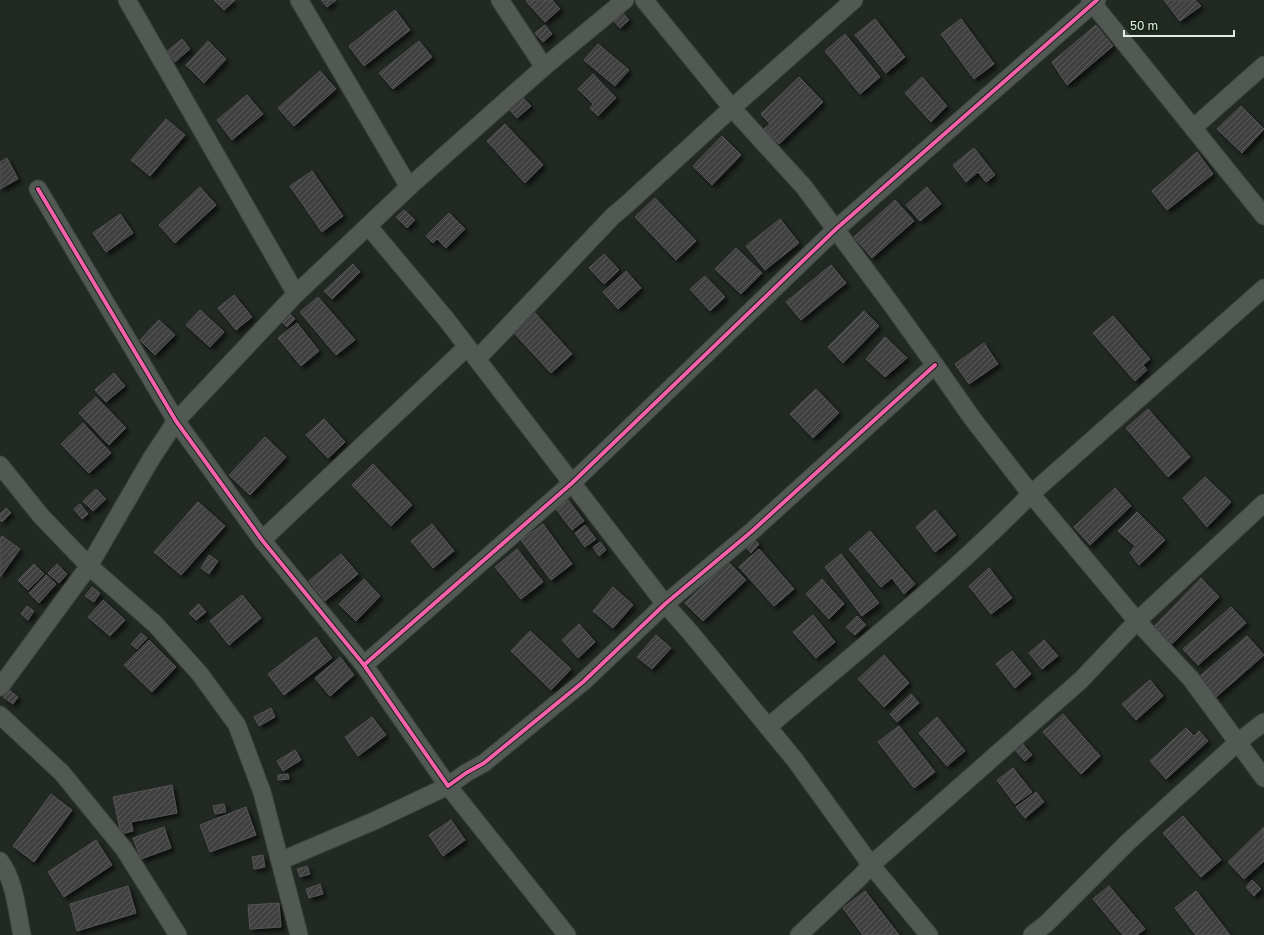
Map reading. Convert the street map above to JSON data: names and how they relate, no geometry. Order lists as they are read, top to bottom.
{
  "scale_bar": "50 m"
}
